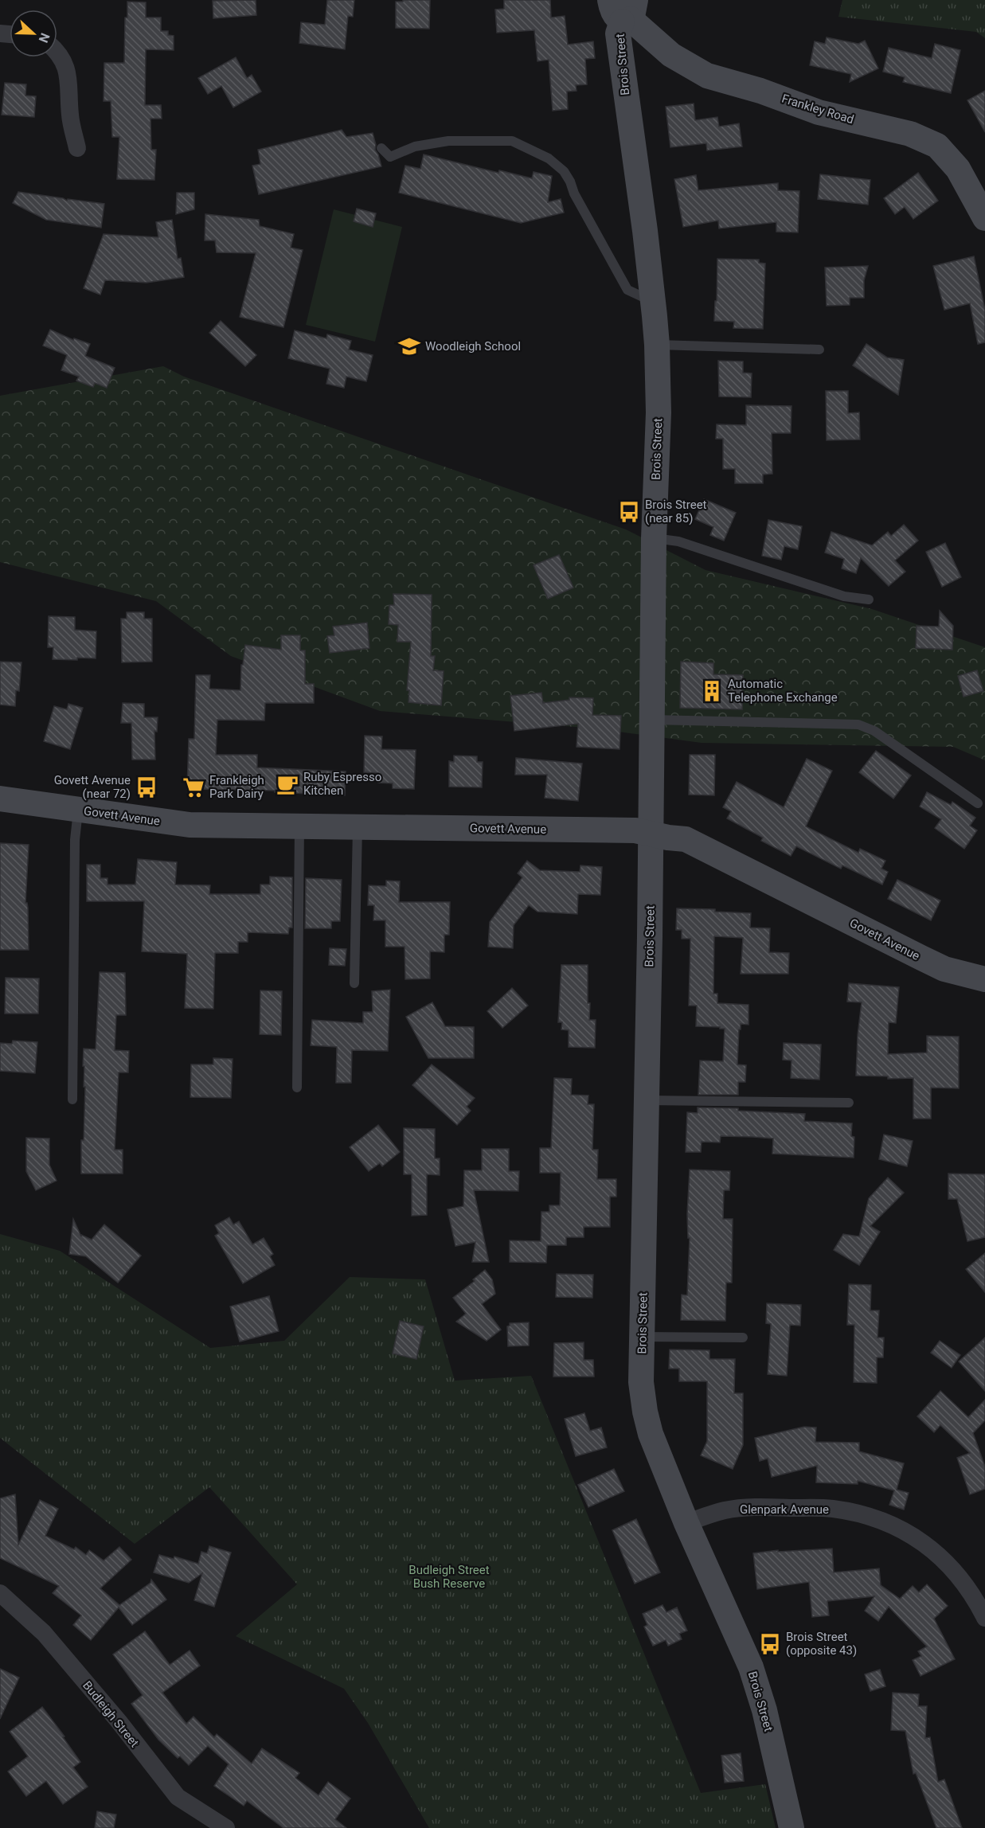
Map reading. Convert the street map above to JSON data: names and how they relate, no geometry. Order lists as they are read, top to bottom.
{
  "streets": {
    "main road": ["Brois Street", "Frankley Road", "Govett Avenue"],
    "street": ["Glenpark Avenue", "Budleigh Street"]
  },
  "crossings": [
    ["Brois Street", "Frankley Road"],
    ["Brois Street", "Govett Avenue"],
    ["Brois Street", "Glenpark Avenue"]
  ],
  "parks": ["Budleigh Street Bush Reserve"],
  "places": {
    "school or university": ["Woodleigh School"],
    "bus stop": ["Brois Street (near 85)", "Govett Avenue (near 72)", "Brois Street (opposite 43)"],
    "building": ["Automatic Telephone Exchange"],
    "cafe": ["Ruby Espresso Kitchen"],
    "supermarket": ["Frankleigh Park Dairy"]
  },
  "north": "right"
}
